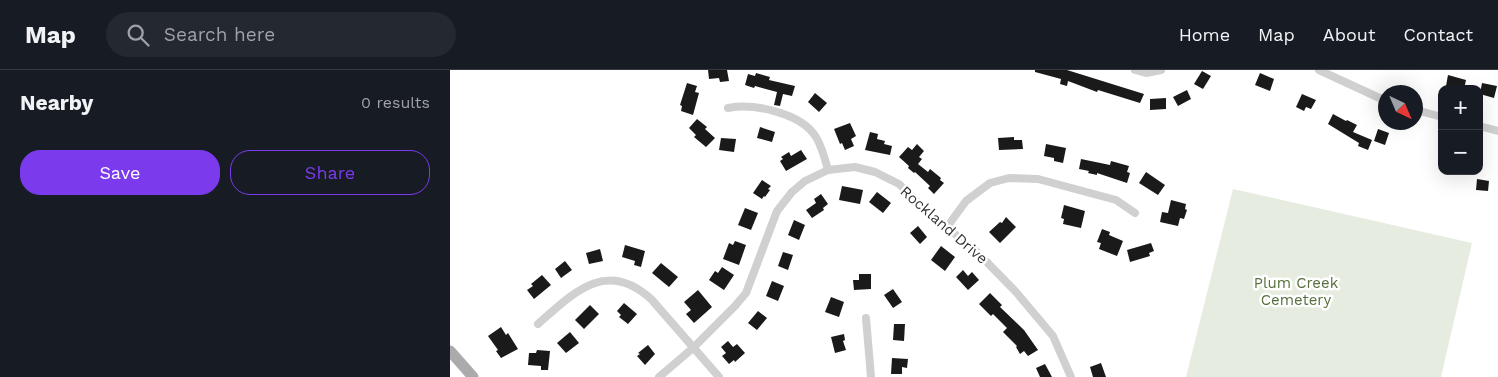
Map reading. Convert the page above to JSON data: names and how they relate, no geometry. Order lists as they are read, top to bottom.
{
  "streets": {
    "street": ["Rockland Drive"]
  },
  "parks": ["Plum Creek Cemetery"],
  "north": "bottom right",
  "page": {
    "header": "Map",
    "search": "Search here",
    "nav": [
      "Home",
      "Map",
      "About",
      "Contact"
    ],
    "heading": ["Nearby", "0 results"],
    "map_buttons": ["+", "−"],
    "buttons": ["Save", "Share"]
  }
}
